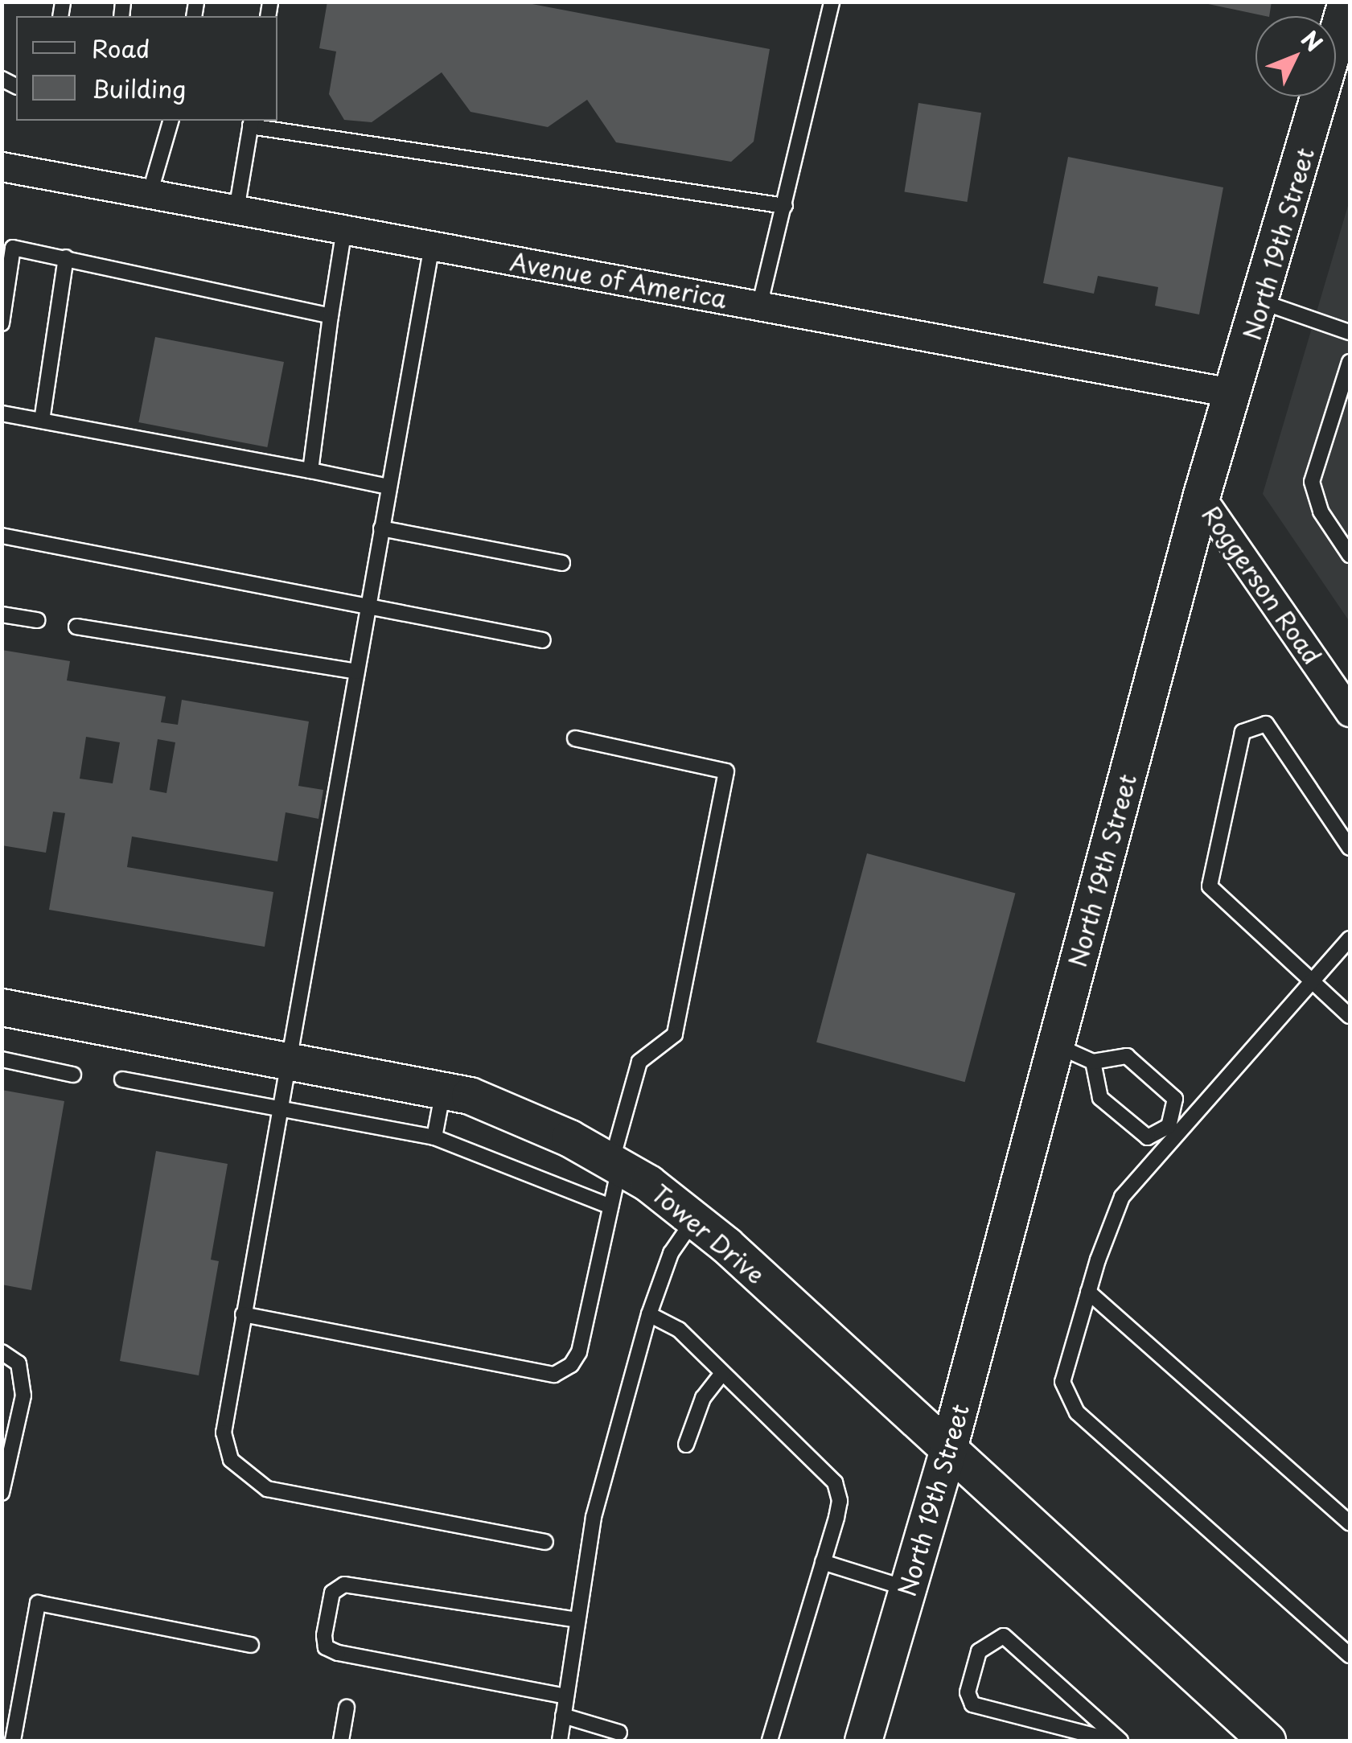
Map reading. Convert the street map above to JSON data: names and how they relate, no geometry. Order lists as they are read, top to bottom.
{
  "streets": {
    "street": [
      "North 19th Street",
      "Avenue of America",
      "Roggerson Road",
      "Tower Drive"
    ]
  },
  "crossings": [
    ["North 19th Street", "Avenue of America"],
    ["North 19th Street", "Roggerson Road"],
    ["North 19th Street", "Tower Drive"]
  ],
  "legend": ["Road", "Building"],
  "north": "top right"
}
